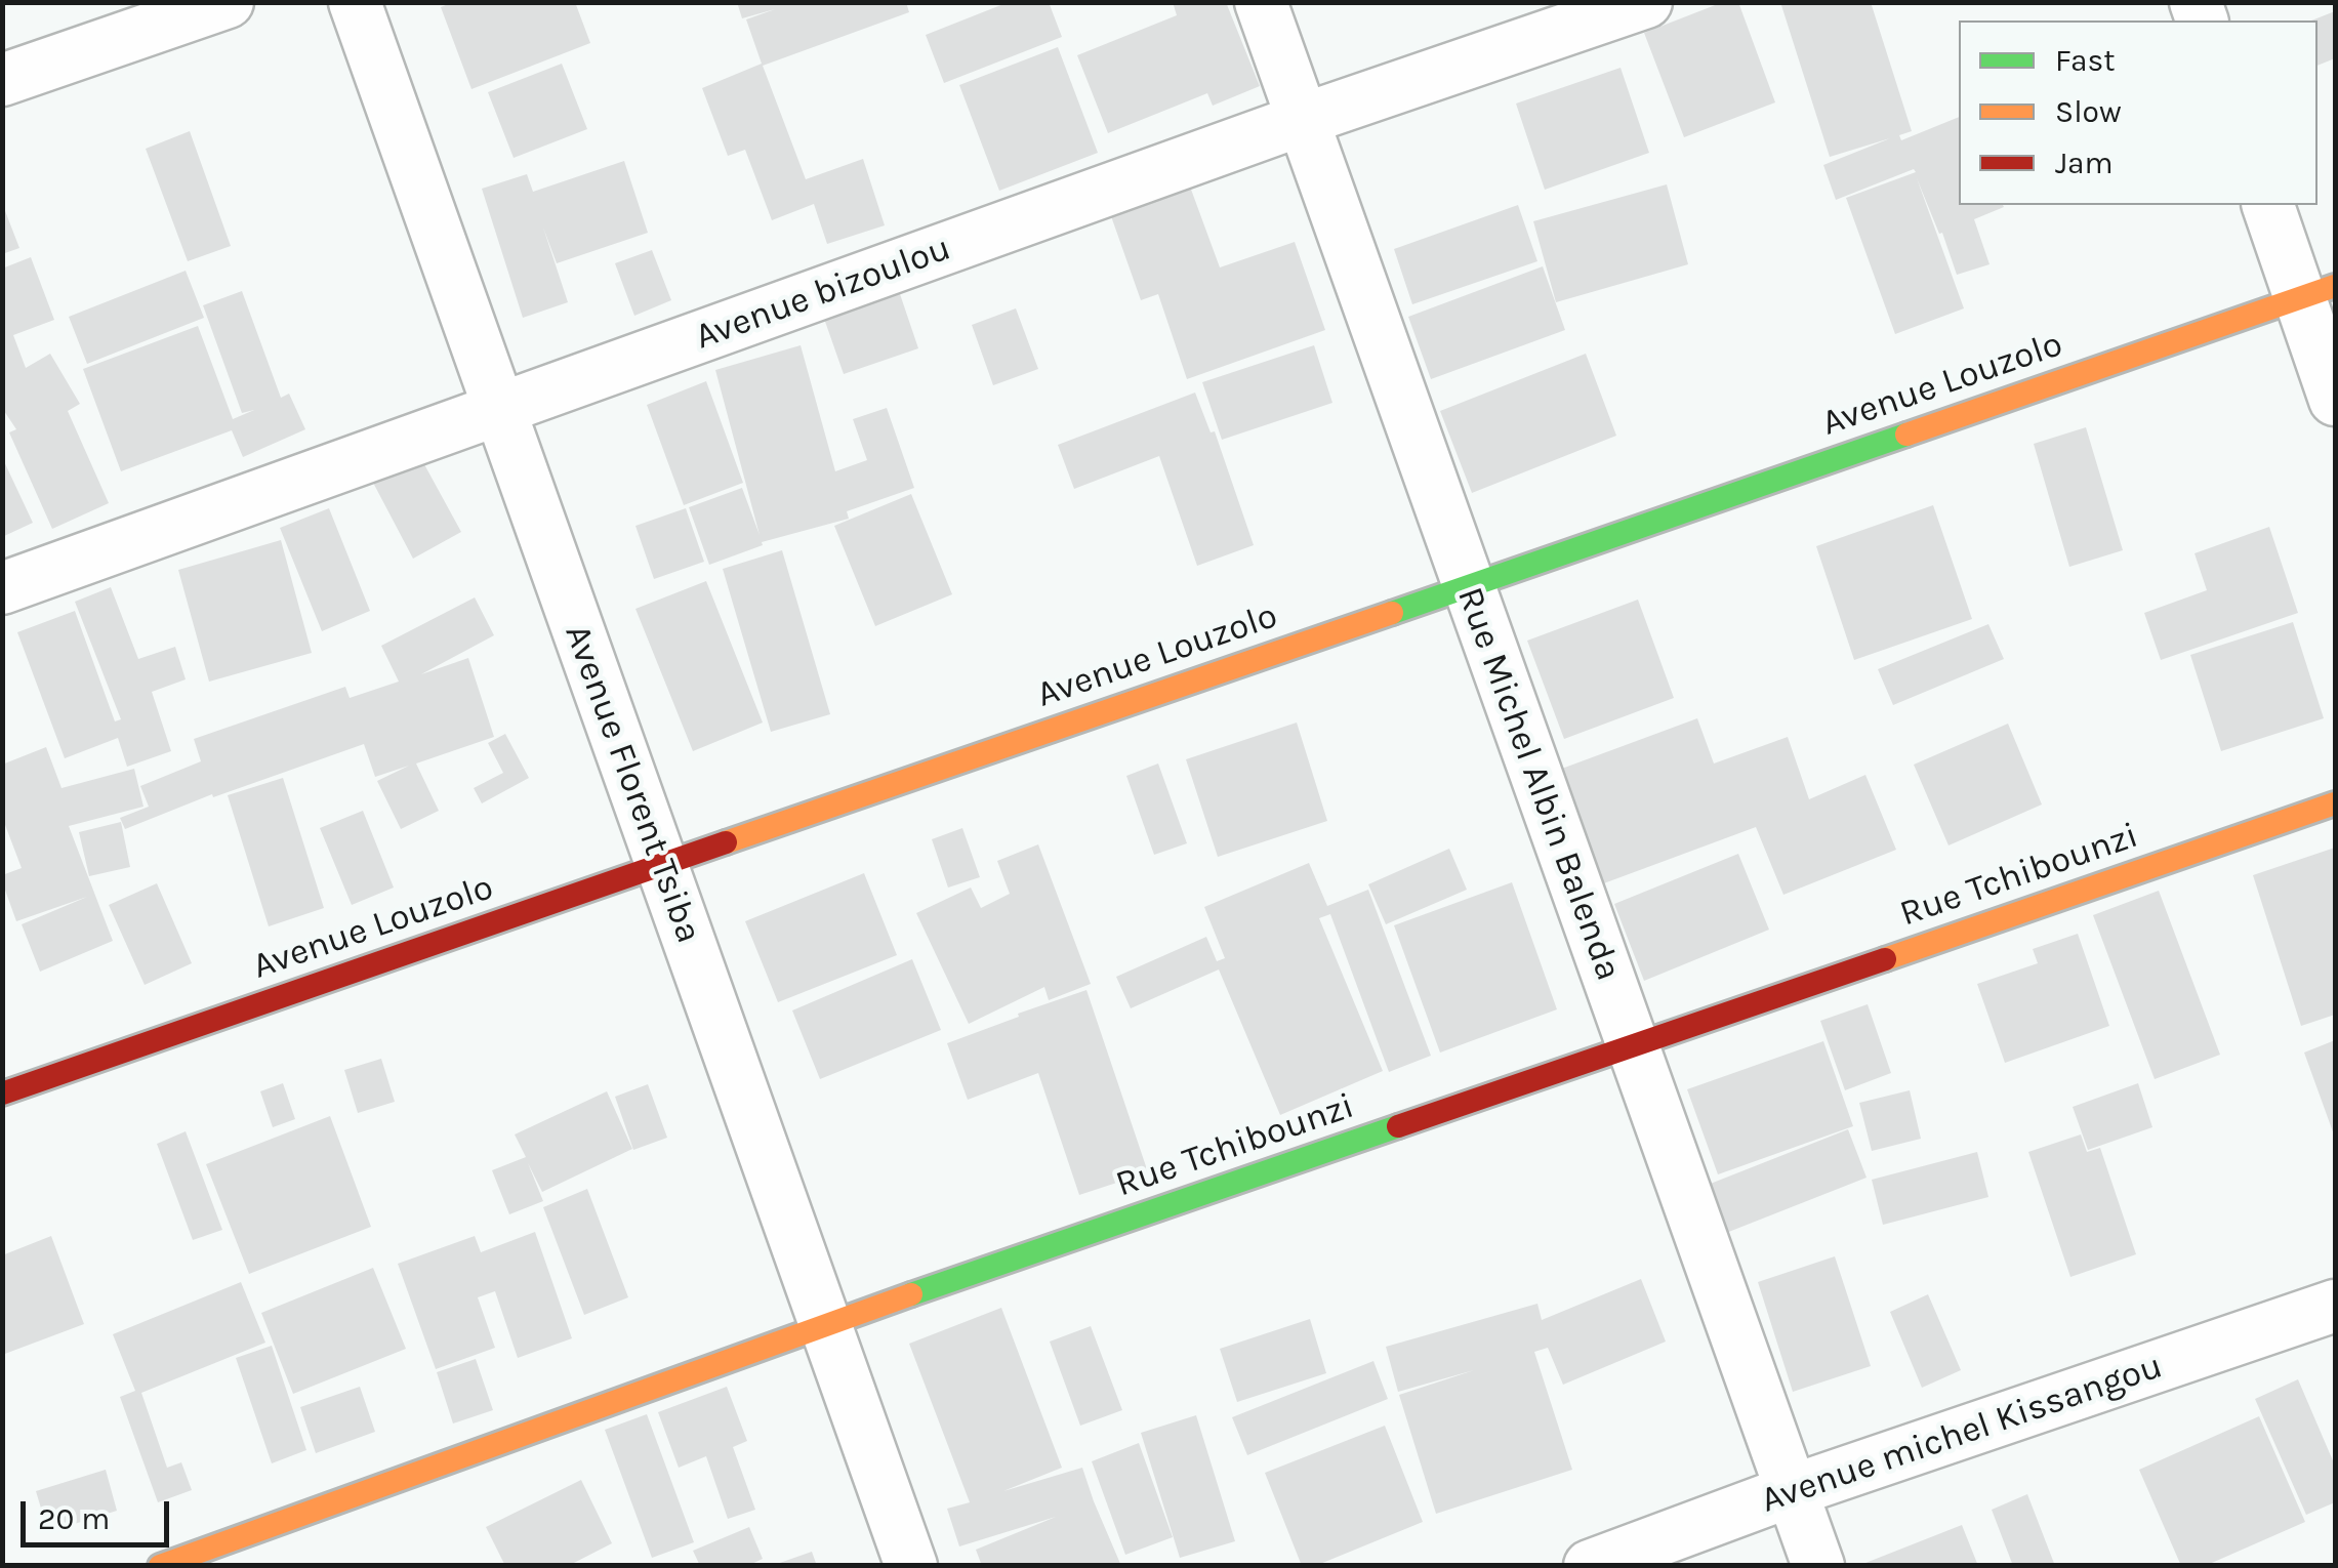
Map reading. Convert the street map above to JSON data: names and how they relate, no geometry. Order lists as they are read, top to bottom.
{
  "streets": {
    "street": [
      "Avenue bizoulou",
      "Avenue Louzolo",
      "Avenue Florent Tsiba",
      "Rue Michel Albin Balenda",
      "Rue Tchibounzi",
      "Avenue michel Kissangou"
    ]
  },
  "crossings": [
    ["Avenue bizoulou", "Avenue Florent Tsiba"],
    ["Avenue bizoulou", "Rue Michel Albin Balenda"],
    ["Avenue Louzolo", "Avenue Florent Tsiba"],
    ["Avenue Louzolo", "Rue Michel Albin Balenda"],
    ["Avenue Florent Tsiba", "Rue Tchibounzi"],
    ["Rue Michel Albin Balenda", "Rue Tchibounzi"],
    ["Rue Michel Albin Balenda", "Avenue michel Kissangou"]
  ],
  "legend": ["Fast", "Slow", "Jam"],
  "scale_bar": "20 m"
}
